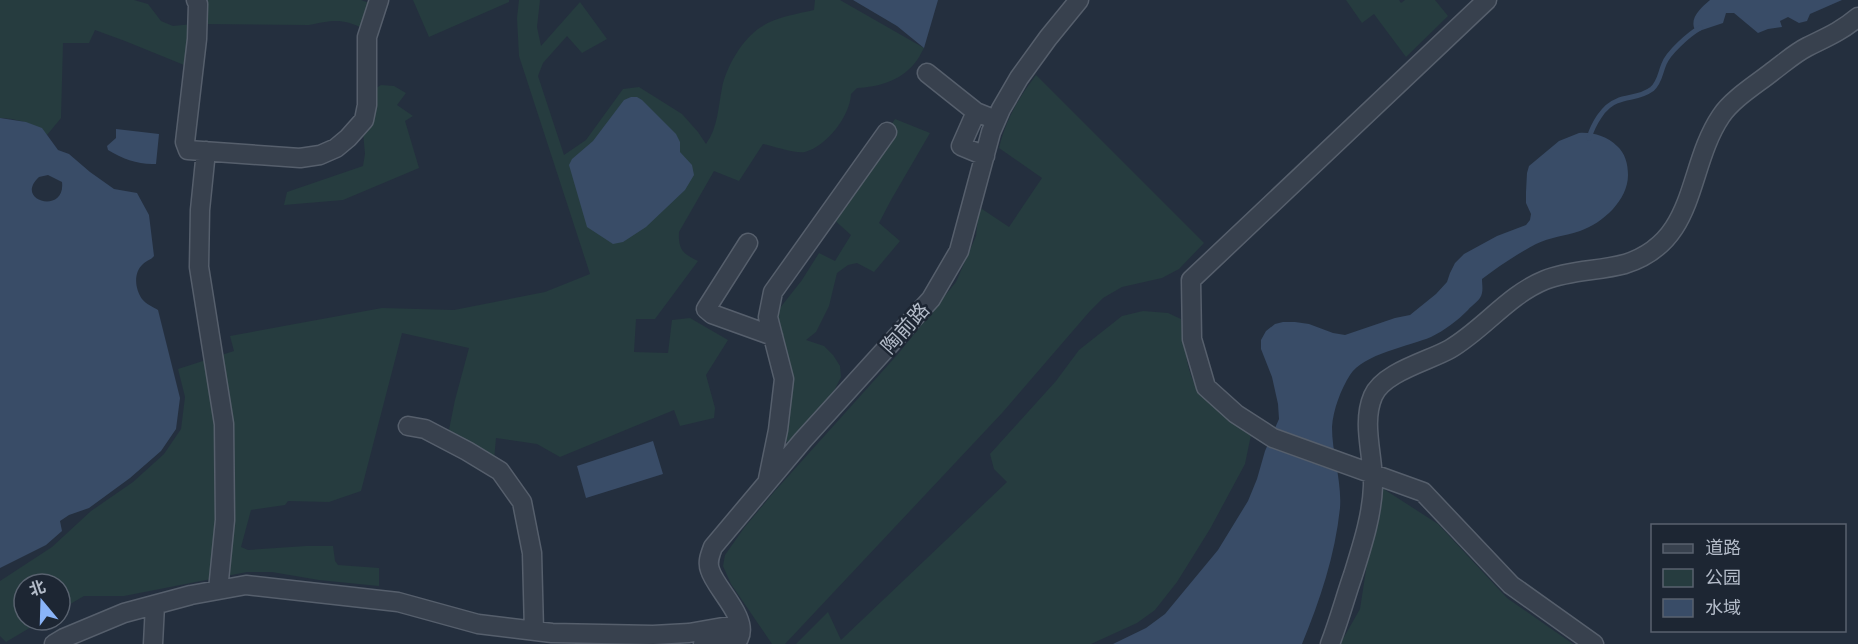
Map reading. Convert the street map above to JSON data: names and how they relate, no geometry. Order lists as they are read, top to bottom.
{
  "streets": {
    "street": ["陶前路"]
  },
  "legend": ["道路", "公园", "水域"],
  "north": "top"
}
